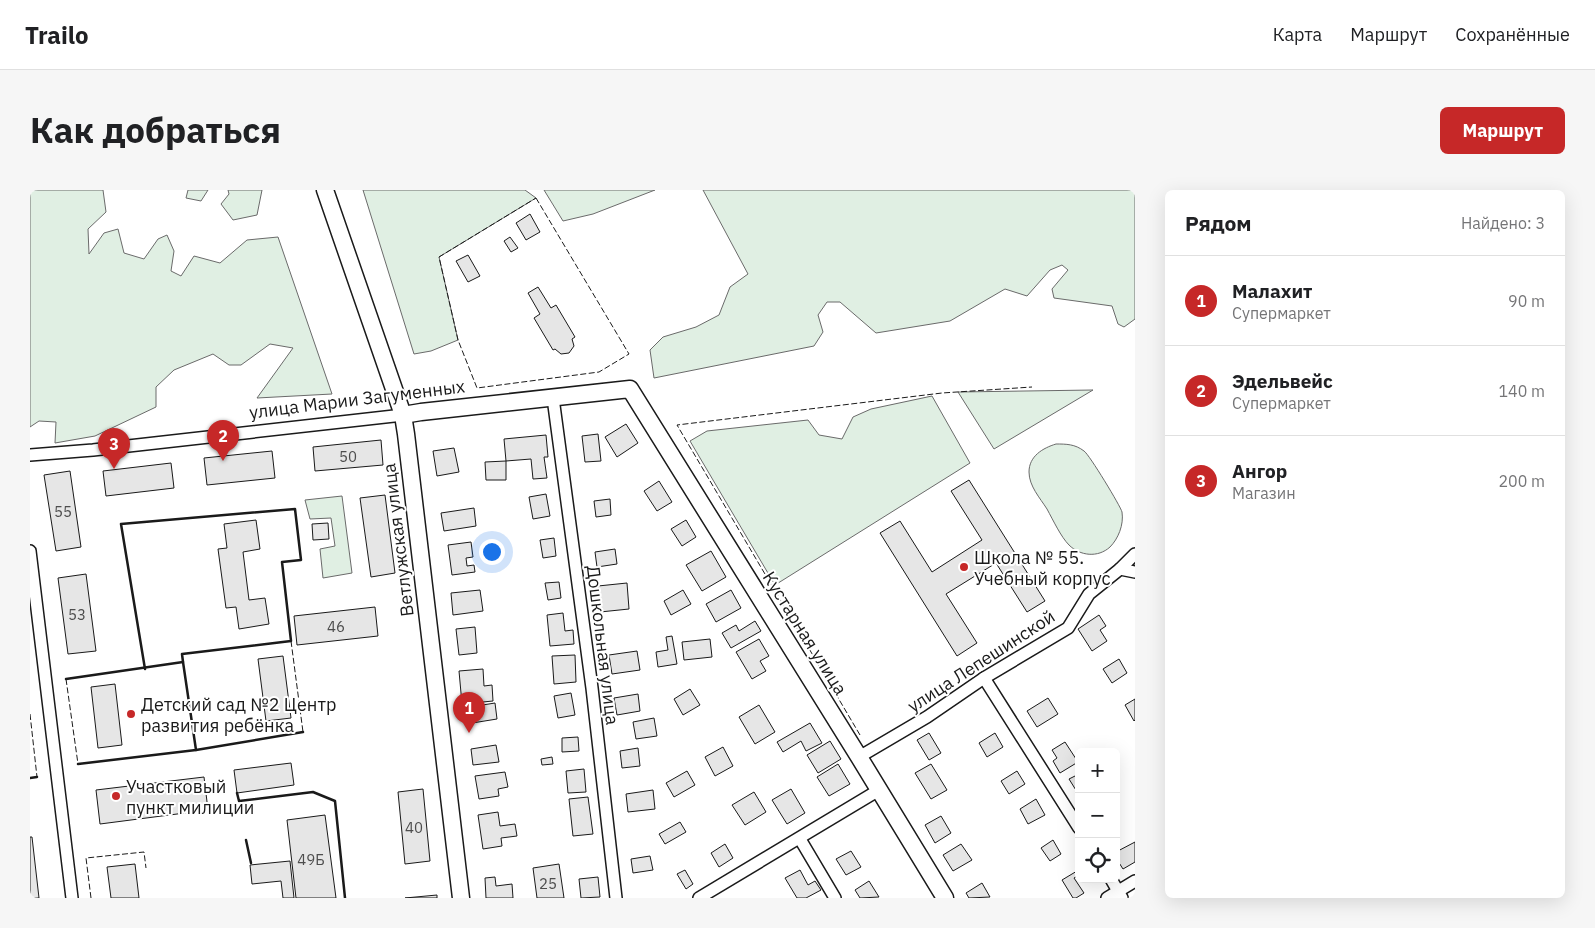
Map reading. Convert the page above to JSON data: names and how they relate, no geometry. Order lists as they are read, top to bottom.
{
  "streets": {
    "street": [
      "улица Марии Загуменных",
      "Ветлужская улица",
      "Кустарная улица",
      "Дошкольная улица",
      "улица Лепешинской"
    ]
  },
  "crossings": [
    ["улица Марии Загуменных", "Ветлужская улица"],
    ["улица Марии Загуменных", "Кустарная улица"],
    ["улица Марии Загуменных", "Дошкольная улица"],
    ["Кустарная улица", "улица Лепешинской"]
  ],
  "places": ["Школа № 55. Учебный корпус", "Детский сад №2 Центр развития ребёнка", "Участковый пункт милиции"],
  "house_numbers": [
    "50",
    "55",
    "53",
    "46",
    "40",
    "49Б",
    "25"
  ],
  "page": {
    "header": "Trailo",
    "nav": ["Карта", "Маршрут", "Сохранённые"],
    "title": "Как добраться",
    "buttons": "Маршрут",
    "heading": ["Рядом", "Найдено: 3"],
    "list": [
      {
        "mark": "1",
        "name": "Малахит",
        "note": "Супермаркет",
        "value": "90 m"
      },
      {
        "mark": "2",
        "name": "Эдельвейс",
        "note": "Супермаркет",
        "value": "140 m"
      },
      {
        "mark": "3",
        "name": "Ангор",
        "note": "Магазин",
        "value": "200 m"
      }
    ],
    "pins": ["2", "3", "1"],
    "map_buttons": ["+", "−"]
  }
}
